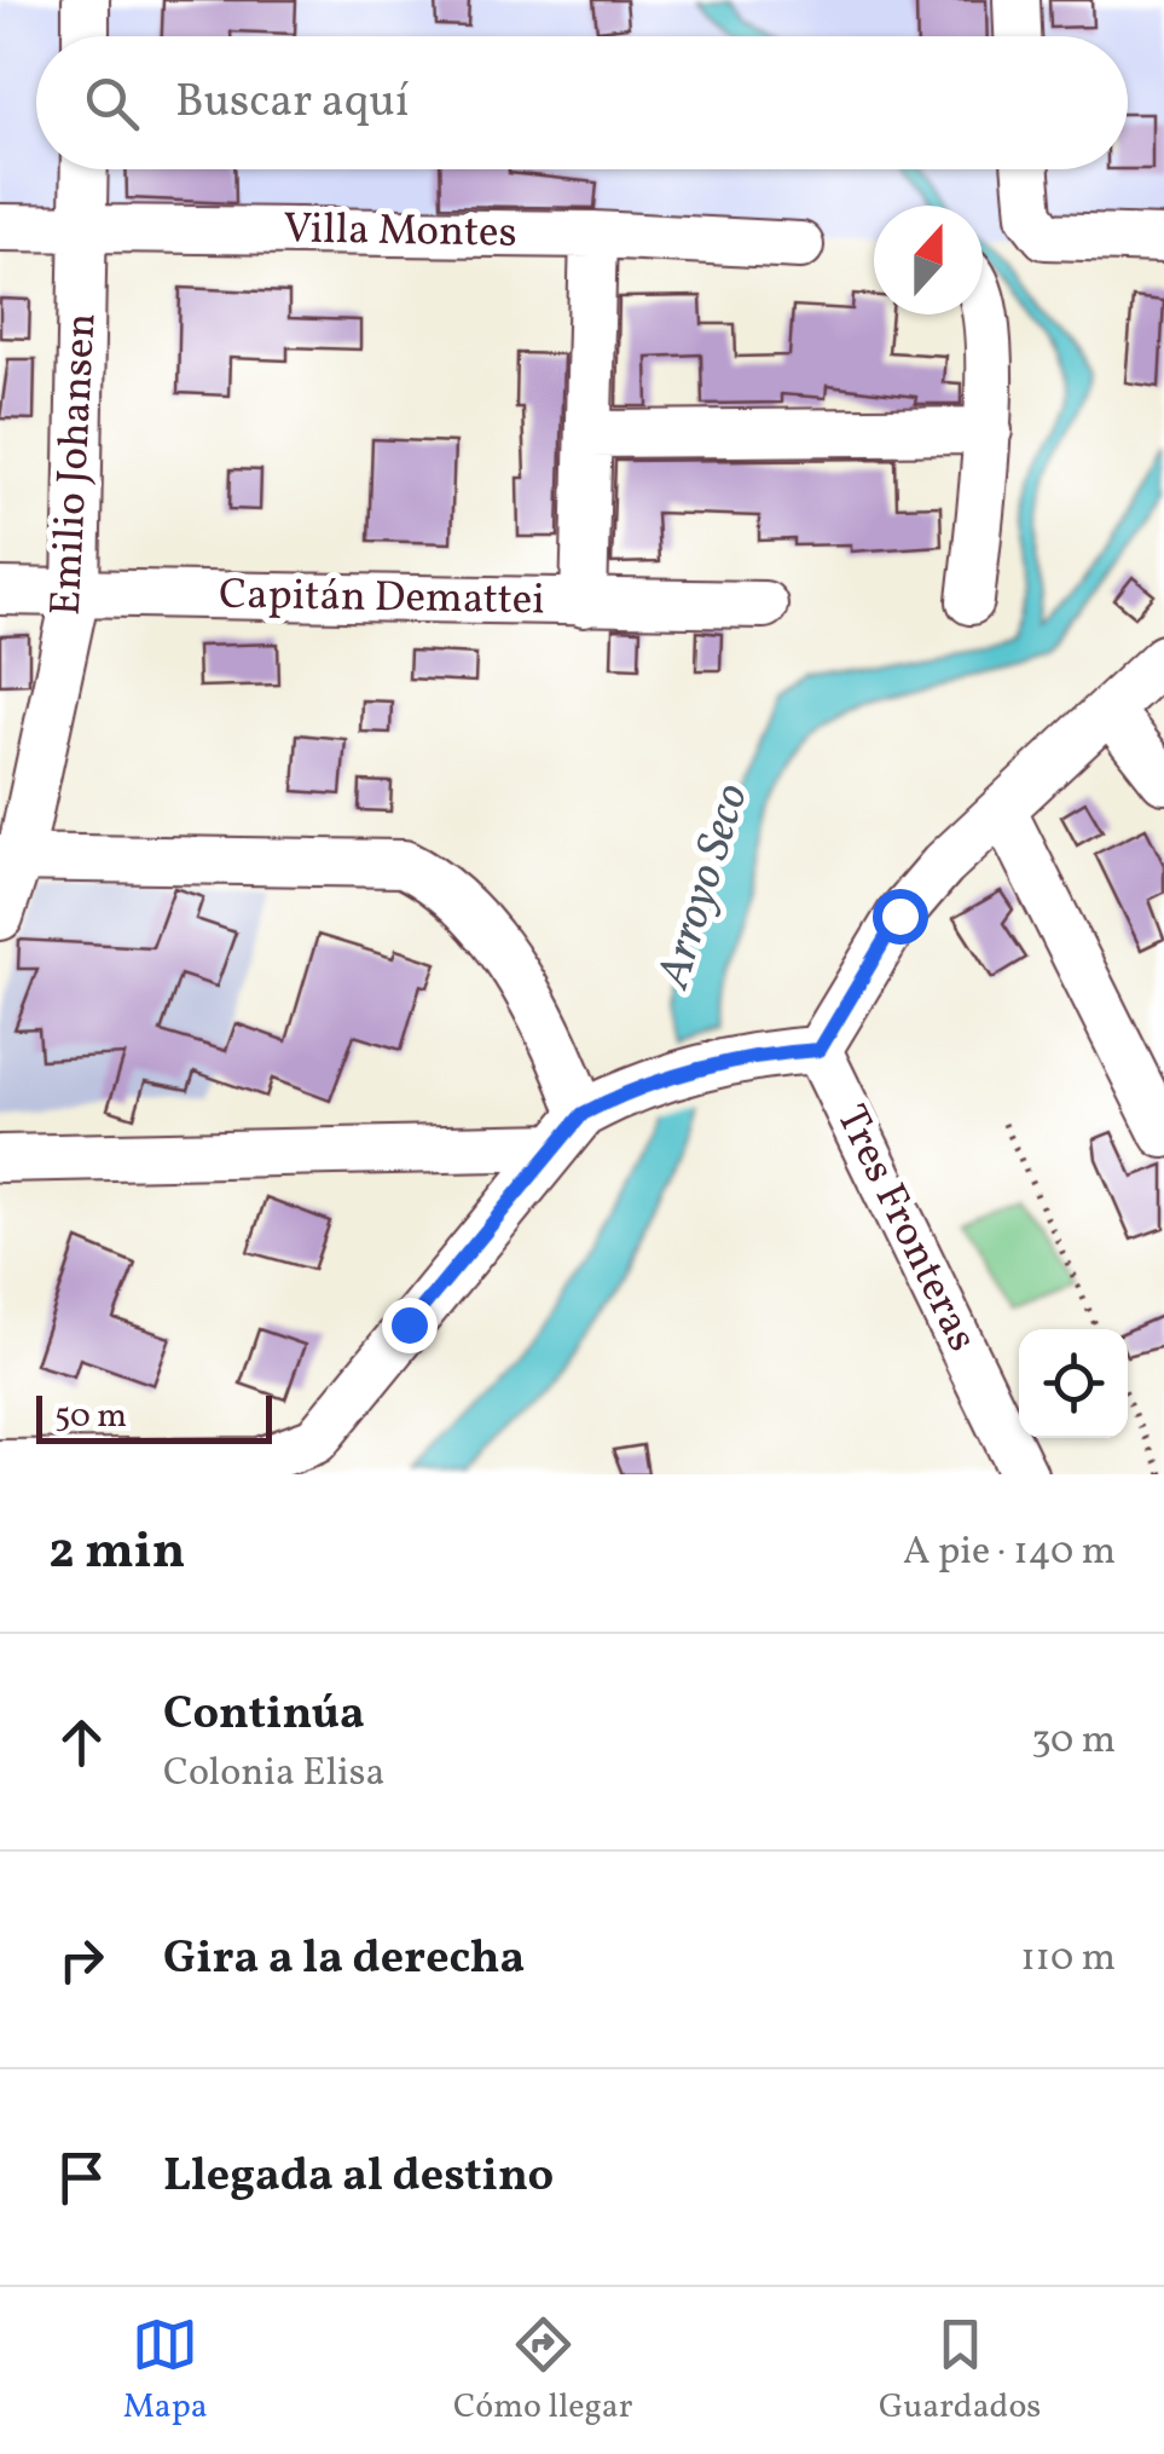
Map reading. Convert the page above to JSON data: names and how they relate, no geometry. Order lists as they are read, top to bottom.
{
  "streets": {
    "street": [
      "Villa Montes",
      "Emilio Johansen",
      "Capitán Demattei",
      "Tres Fronteras"
    ]
  },
  "crossings": [
    ["Villa Montes", "Emilio Johansen"],
    ["Emilio Johansen", "Capitán Demattei"]
  ],
  "water": ["Arroyo Seco"],
  "scale_bar": "50 m",
  "north": "top",
  "page": {
    "search": "Buscar aquí",
    "scale": "50 m",
    "heading": ["2 min", "A pie · 140 m"],
    "list": [
      ["Continúa", "Colonia Elisa", "30 m"],
      ["Gira a la derecha", "110 m"],
      "Llegada al destino"
    ],
    "nav": ["Mapa", "Cómo llegar", "Guardados"]
  }
}
